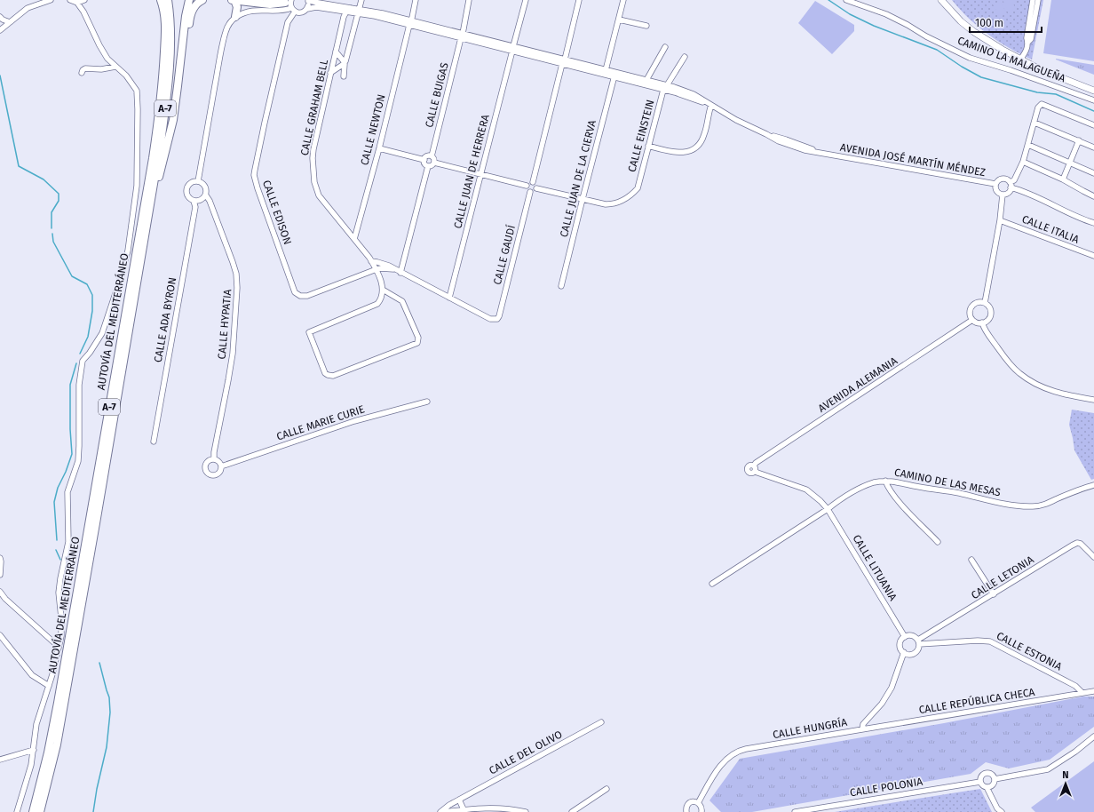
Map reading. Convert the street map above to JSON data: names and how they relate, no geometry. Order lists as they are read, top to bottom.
{
  "streets": {
    "highway": ["A-7", "AUTOVÍA DEL MEDITERRÁNEO"],
    "street": [
      "CAMINO LA MALAGUEÑA",
      "CALLE BUIGAS",
      "CALLE GRAHAM BELL",
      "CALLE NEWTON",
      "CALLE EINSTEIN",
      "AVENIDA JOSÉ MARTÍN MÉNDEZ",
      "CALLE JUAN DE HERRERA",
      "CALLE JUAN DE LA CIERVA",
      "CALLE EDISON",
      "CALLE ITALIA",
      "CALLE GAUDÍ",
      "CALLE ADA BYRON",
      "CALLE HYPATIA",
      "AVENIDA ALEMANIA",
      "CALLE MARIE CURIE",
      "CAMINO DE LAS MESAS",
      "CALLE LITUANIA",
      "CALLE LETONIA",
      "CALLE ESTONIA",
      "CALLE REPÚBLICA CHECA",
      "CALLE HUNGRÍA",
      "CALLE DEL OLIVO",
      "CALLE POLONIA"
    ]
  },
  "crossings": [
    ["CALLE BUIGAS", "AVENIDA JOSÉ MARTÍN MÉNDEZ"],
    ["CALLE GRAHAM BELL", "CALLE NEWTON"],
    ["CALLE GRAHAM BELL", "AVENIDA JOSÉ MARTÍN MÉNDEZ"],
    ["CALLE GRAHAM BELL", "CALLE EDISON"],
    ["CALLE NEWTON", "AVENIDA JOSÉ MARTÍN MÉNDEZ"],
    ["CALLE EINSTEIN", "AVENIDA JOSÉ MARTÍN MÉNDEZ"],
    ["CALLE EINSTEIN", "CALLE JUAN DE LA CIERVA"],
    ["AVENIDA JOSÉ MARTÍN MÉNDEZ", "CALLE JUAN DE HERRERA"],
    ["AVENIDA JOSÉ MARTÍN MÉNDEZ", "CALLE JUAN DE LA CIERVA"],
    ["AVENIDA JOSÉ MARTÍN MÉNDEZ", "CALLE EDISON"],
    ["CALLE JUAN DE HERRERA", "CALLE GAUDÍ"],
    ["CALLE ADA BYRON", "CALLE HYPATIA"],
    ["CALLE HYPATIA", "CALLE MARIE CURIE"],
    ["AVENIDA ALEMANIA", "CALLE LITUANIA"],
    ["CAMINO DE LAS MESAS", "CALLE LITUANIA"],
    ["CALLE LITUANIA", "CALLE LETONIA"],
    ["CALLE LITUANIA", "CALLE ESTONIA"],
    ["CALLE LITUANIA", "CALLE HUNGRÍA"],
    ["CALLE LETONIA", "CALLE ESTONIA"],
    ["CALLE LETONIA", "CALLE HUNGRÍA"],
    ["CALLE ESTONIA", "CALLE REPÚBLICA CHECA"],
    ["CALLE ESTONIA", "CALLE HUNGRÍA"],
    ["CALLE REPÚBLICA CHECA", "CALLE HUNGRÍA"]
  ],
  "scale_bar": "100 m",
  "north": "top"
}
